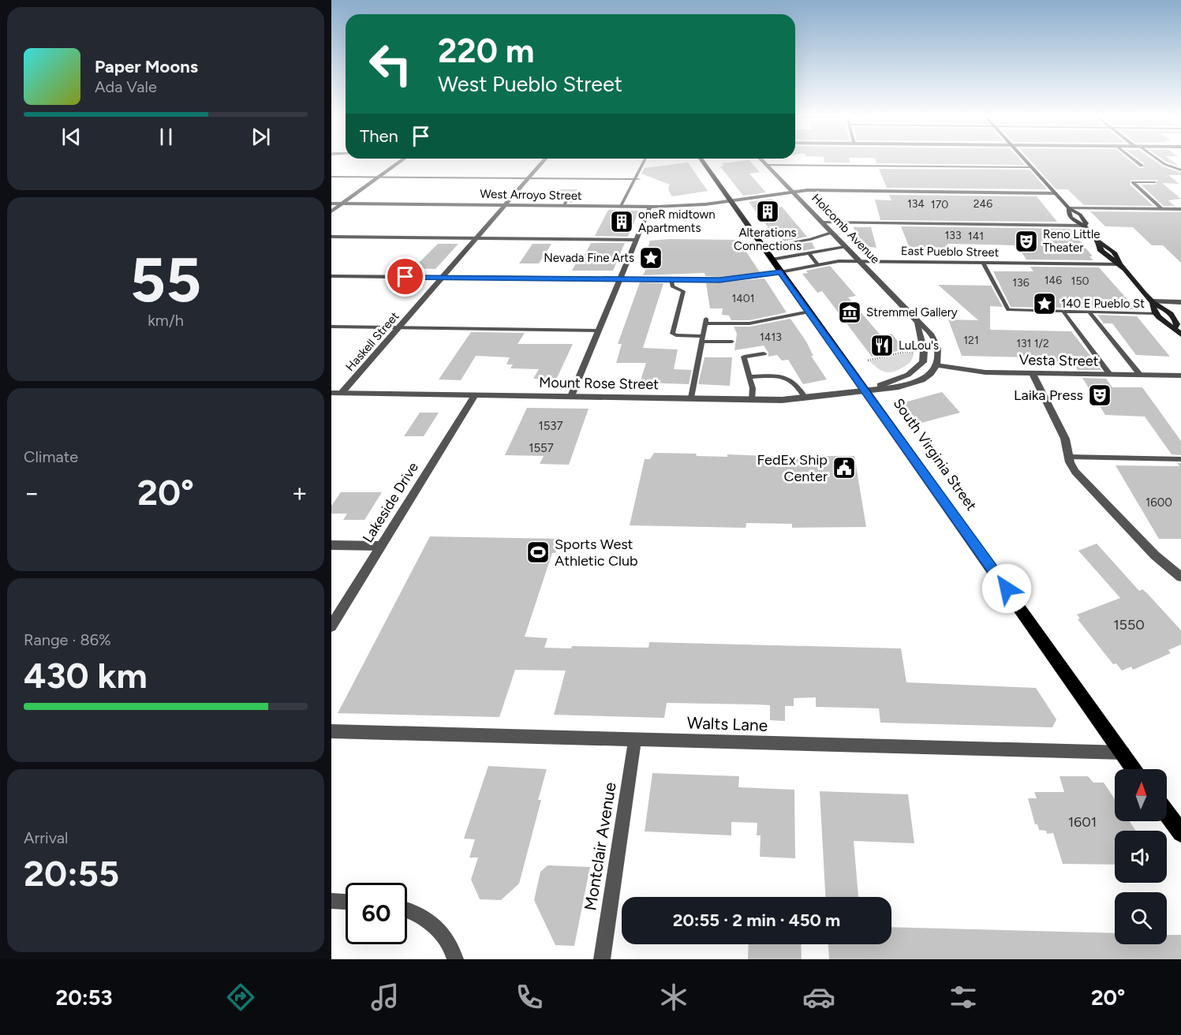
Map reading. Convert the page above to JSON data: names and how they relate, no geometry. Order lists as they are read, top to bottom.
{
  "streets": {
    "main road": ["South Virginia Street"],
    "street": [
      "West Arroyo Street",
      "Holcomb Avenue",
      "East Pueblo Street",
      "Haskell Street",
      "Vesta Street",
      "Mount Rose Street",
      "Lakeside Drive",
      "Walts Lane",
      "Montclair Avenue"
    ]
  },
  "crossings": [
    ["West Arroyo Street", "Holcomb Avenue"],
    ["West Arroyo Street", "Haskell Street"],
    ["West Arroyo Street", "South Virginia Street"],
    ["Holcomb Avenue", "East Pueblo Street"],
    ["Holcomb Avenue", "Vesta Street"],
    ["Holcomb Avenue", "Mount Rose Street"],
    ["Holcomb Avenue", "South Virginia Street"],
    ["East Pueblo Street", "Haskell Street"],
    ["East Pueblo Street", "South Virginia Street"],
    ["Haskell Street", "Mount Rose Street"],
    ["Mount Rose Street", "South Virginia Street"],
    ["Mount Rose Street", "Lakeside Drive"],
    ["South Virginia Street", "Walts Lane"],
    ["Walts Lane", "Montclair Avenue"]
  ],
  "places": {
    "building": ["Alterations Connections", "oneR midtown Apartments"],
    "theatre": ["Reno Little Theater", "Laika Press"],
    "place": ["Nevada Fine Arts", "140 E Pueblo St"],
    "museum": ["Stremmel Gallery"],
    "restaurant": ["LuLou's"],
    "public building": ["FedEx Ship Center"],
    "sports": ["Sports West Athletic Club"]
  },
  "house_numbers": [
    "134",
    "246",
    "170",
    "133",
    "141",
    "146",
    "150",
    "136",
    "1401",
    "1413",
    "121",
    "131 1/2",
    "1537",
    "1557",
    "1600",
    "1550",
    "1601"
  ],
  "north": "top",
  "page": {
    "turn": ["220 m", "West Pueblo Street"],
    "song": ["Paper Moons", "Ada Vale"],
    "then": "Then",
    "tile": [
      ["55", "km/h"],
      "Climate",
      ["Range · 86%", "430 km"],
      ["Arrival", "20:55"]
    ],
    "heat": ["−", "20°", "+"],
    "limit": "60",
    "trip": "20:55 · 2 min · 450 m",
    "tabs": ["20:53", "20°"]
  }
}
